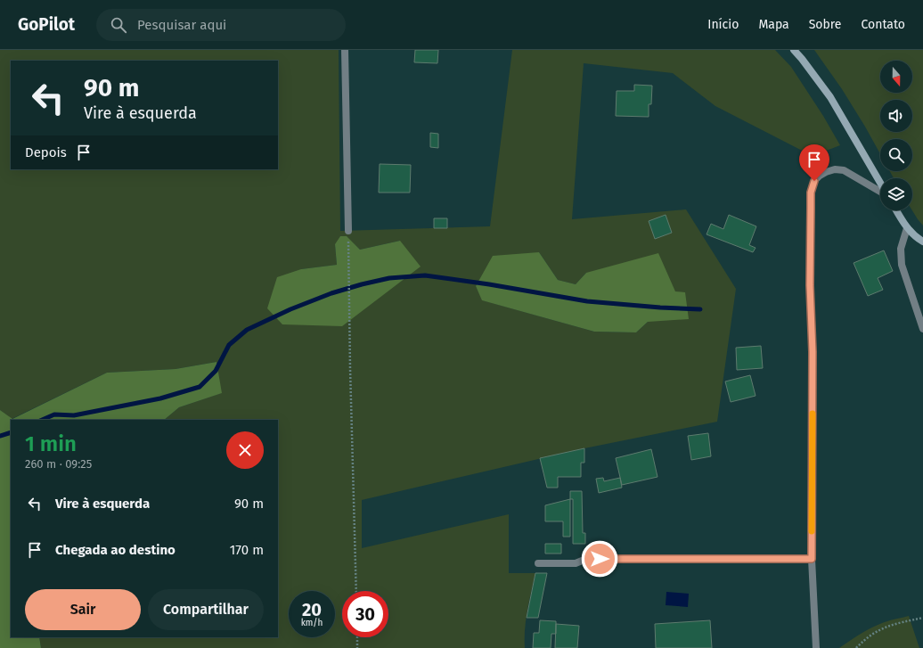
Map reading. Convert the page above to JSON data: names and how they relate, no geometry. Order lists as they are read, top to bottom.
{
  "north": "bottom",
  "page": {
    "header": "GoPilot",
    "search": "Pesquisar aqui",
    "nav": [
      "Início",
      "Mapa",
      "Sobre",
      "Contato"
    ],
    "turn": ["90 m", "Vire à esquerda"],
    "then": "Depois",
    "heading": ["1 min", "260 m · 09:25"],
    "list": [
      {
        "name": "Vire à esquerda",
        "value": "90 m"
      },
      {
        "name": "Chegada ao destino",
        "value": "170 m"
      }
    ],
    "buttons": ["Sair", "Compartilhar"],
    "speed": "20 km/h",
    "limit": "30"
  }
}
